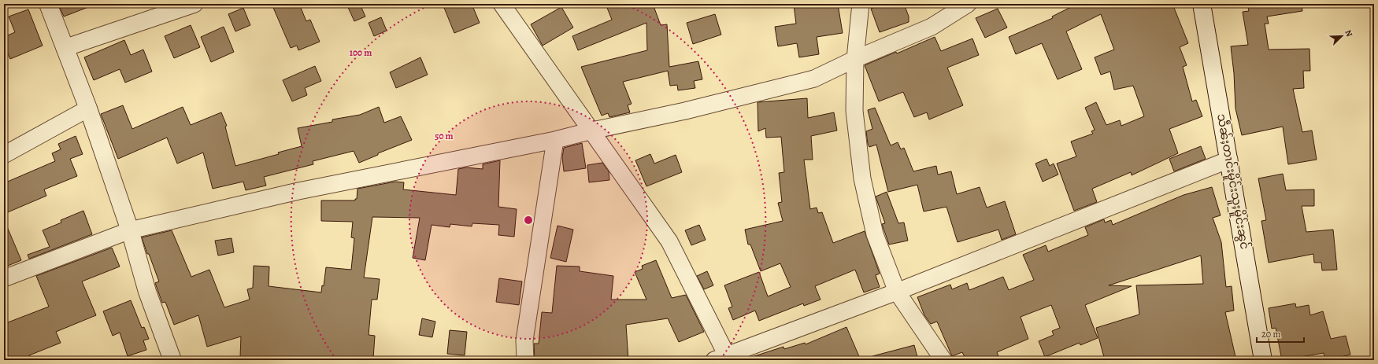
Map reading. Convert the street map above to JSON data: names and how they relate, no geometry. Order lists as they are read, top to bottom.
{
  "streets": {
    "street": ["သဵၼ်ႈတၢင်းမိူင်းသူႈမိူင်းၼွင်"]
  },
  "scale_bar": "20 m",
  "north": "top right",
  "rings": ["100 m", "50 m"]
}
